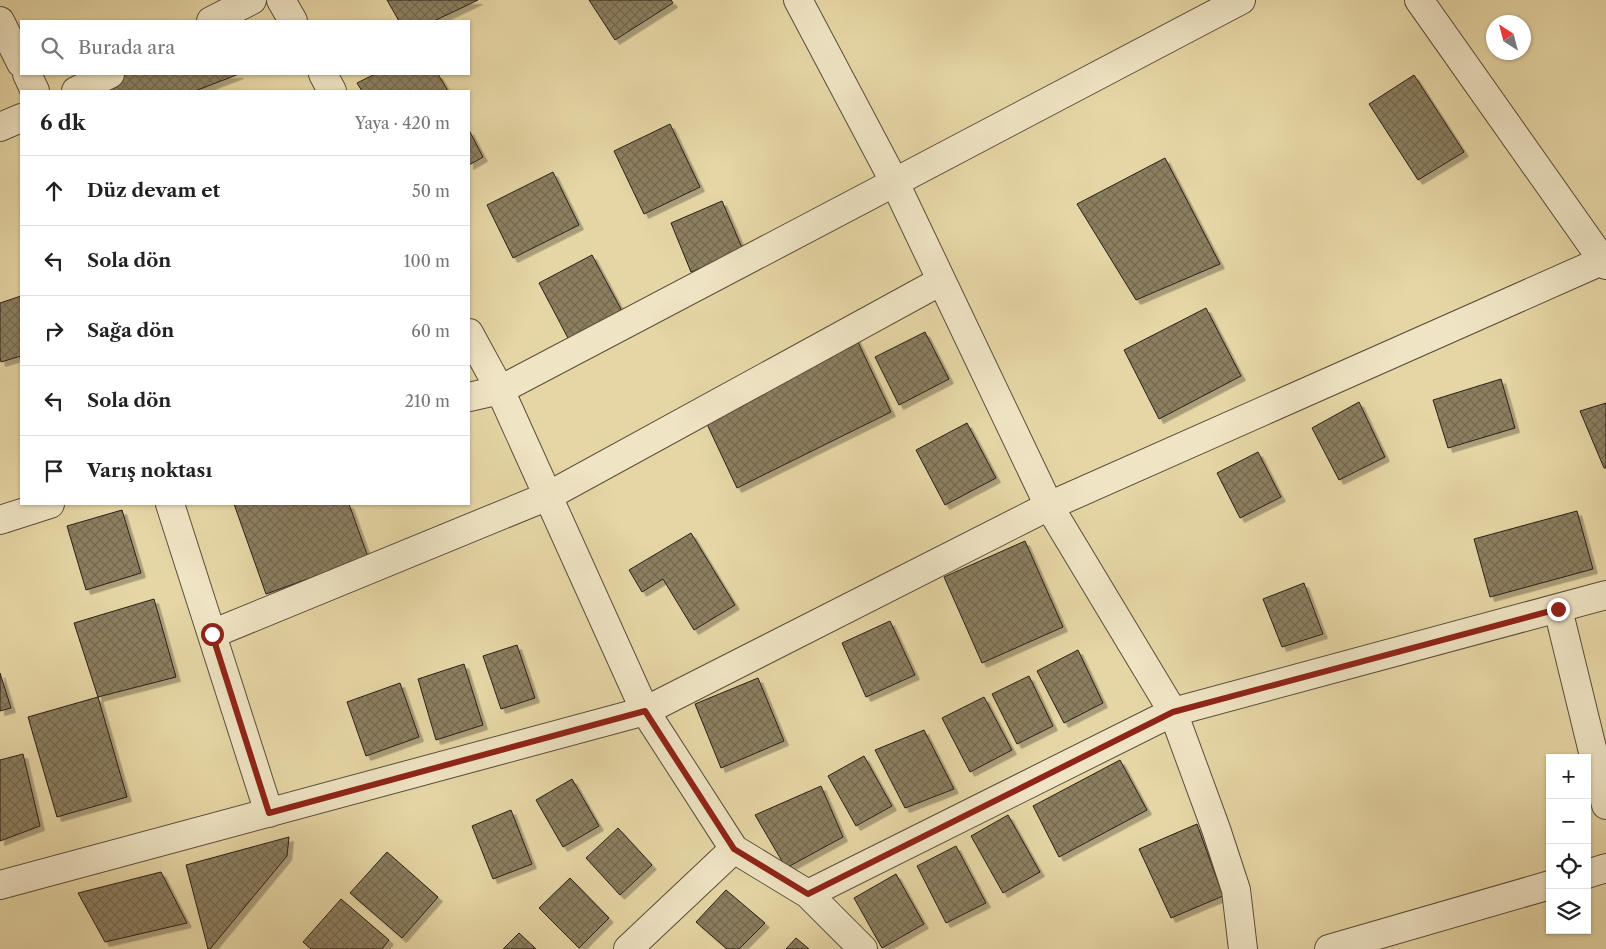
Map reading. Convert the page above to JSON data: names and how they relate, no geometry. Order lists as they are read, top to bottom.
{
  "north": "top left",
  "page": {
    "search": "Burada ara",
    "heading": ["6 dk", "Yaya · 420 m"],
    "list": [
      ["Düz devam et", "50 m"],
      ["Sola dön", "100 m"],
      ["Sağa dön", "60 m"],
      ["Sola dön", "210 m"],
      "Varış noktası"
    ],
    "map_buttons": ["+", "−"]
  }
}
